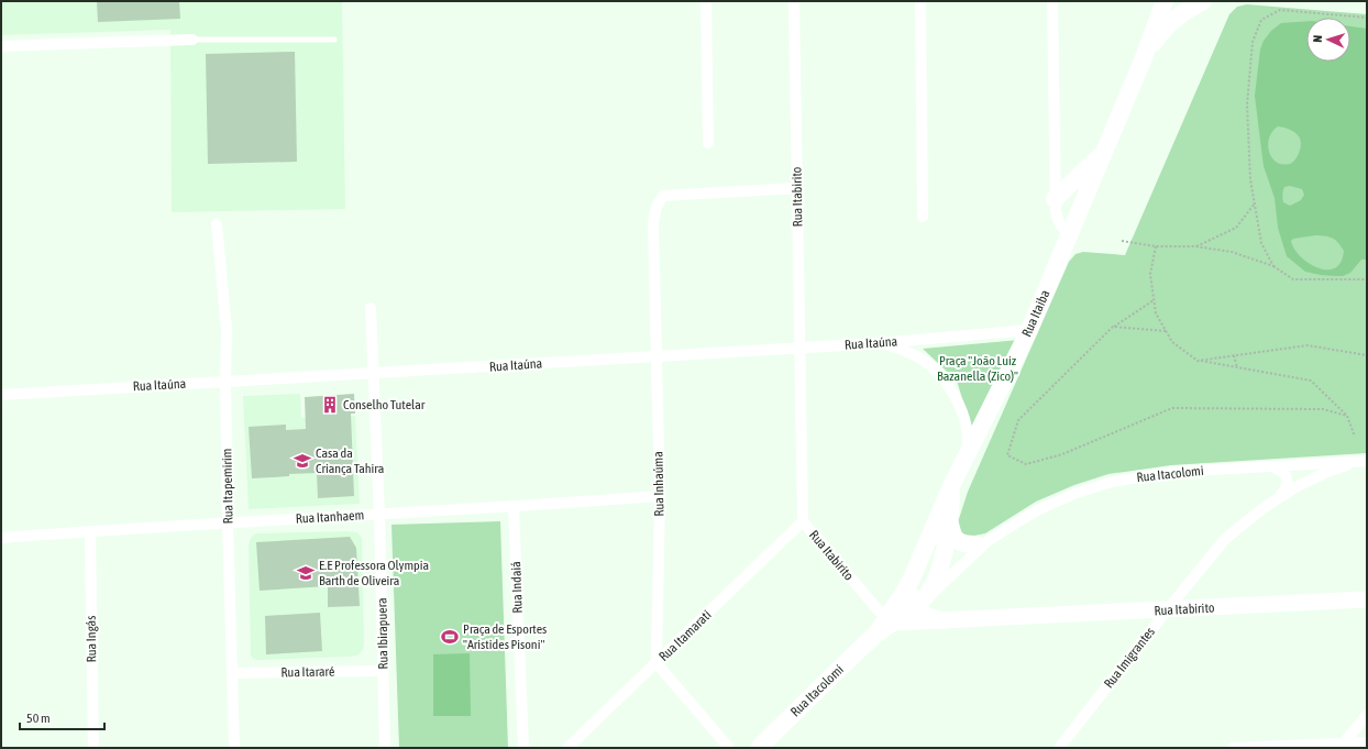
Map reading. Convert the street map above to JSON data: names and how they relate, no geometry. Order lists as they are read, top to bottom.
{
  "streets": {
    "main road": ["Rua Itaiba", "Rua Itacolomi"],
    "street": [
      "Rua Itabirito",
      "Rua Itaúna",
      "Rua Inhaúma",
      "Rua Itapemirim",
      "Rua Itanhaem",
      "Rua Indaiá",
      "Rua Ibirapuera",
      "Rua Itamarati",
      "Rua Ingás",
      "Rua Imigrantes",
      "Rua Itararé"
    ]
  },
  "crossings": [
    ["Rua Itabirito", "Rua Itaiba"],
    ["Rua Itabirito", "Rua Itaúna"],
    ["Rua Itabirito", "Rua Itacolomi"],
    ["Rua Itabirito", "Rua Inhaúma"],
    ["Rua Itabirito", "Rua Itamarati"],
    ["Rua Itabirito", "Rua Imigrantes"],
    ["Rua Itaiba", "Rua Itaúna"],
    ["Rua Itaiba", "Rua Itacolomi"],
    ["Rua Itaúna", "Rua Inhaúma"],
    ["Rua Itaúna", "Rua Itapemirim"],
    ["Rua Itaúna", "Rua Ibirapuera"],
    ["Rua Itacolomi", "Rua Imigrantes"],
    ["Rua Inhaúma", "Rua Itanhaem"],
    ["Rua Inhaúma", "Rua Itamarati"],
    ["Rua Itapemirim", "Rua Itanhaem"],
    ["Rua Itapemirim", "Rua Itararé"],
    ["Rua Itanhaem", "Rua Indaiá"],
    ["Rua Itanhaem", "Rua Ibirapuera"],
    ["Rua Itanhaem", "Rua Ingás"],
    ["Rua Ibirapuera", "Rua Itararé"]
  ],
  "parks": ["Praça \"João Luiz Bazanella (Zico)\""],
  "places": {
    "building": ["Conselho Tutelar"],
    "school or university": ["Casa da Criança Tahira", "E.E Professora Olympia Barth de Oliveira"],
    "sports": ["Praça de Esportes \"Aristides Pisoni\""]
  },
  "scale_bar": "50 m",
  "north": "left"
}
